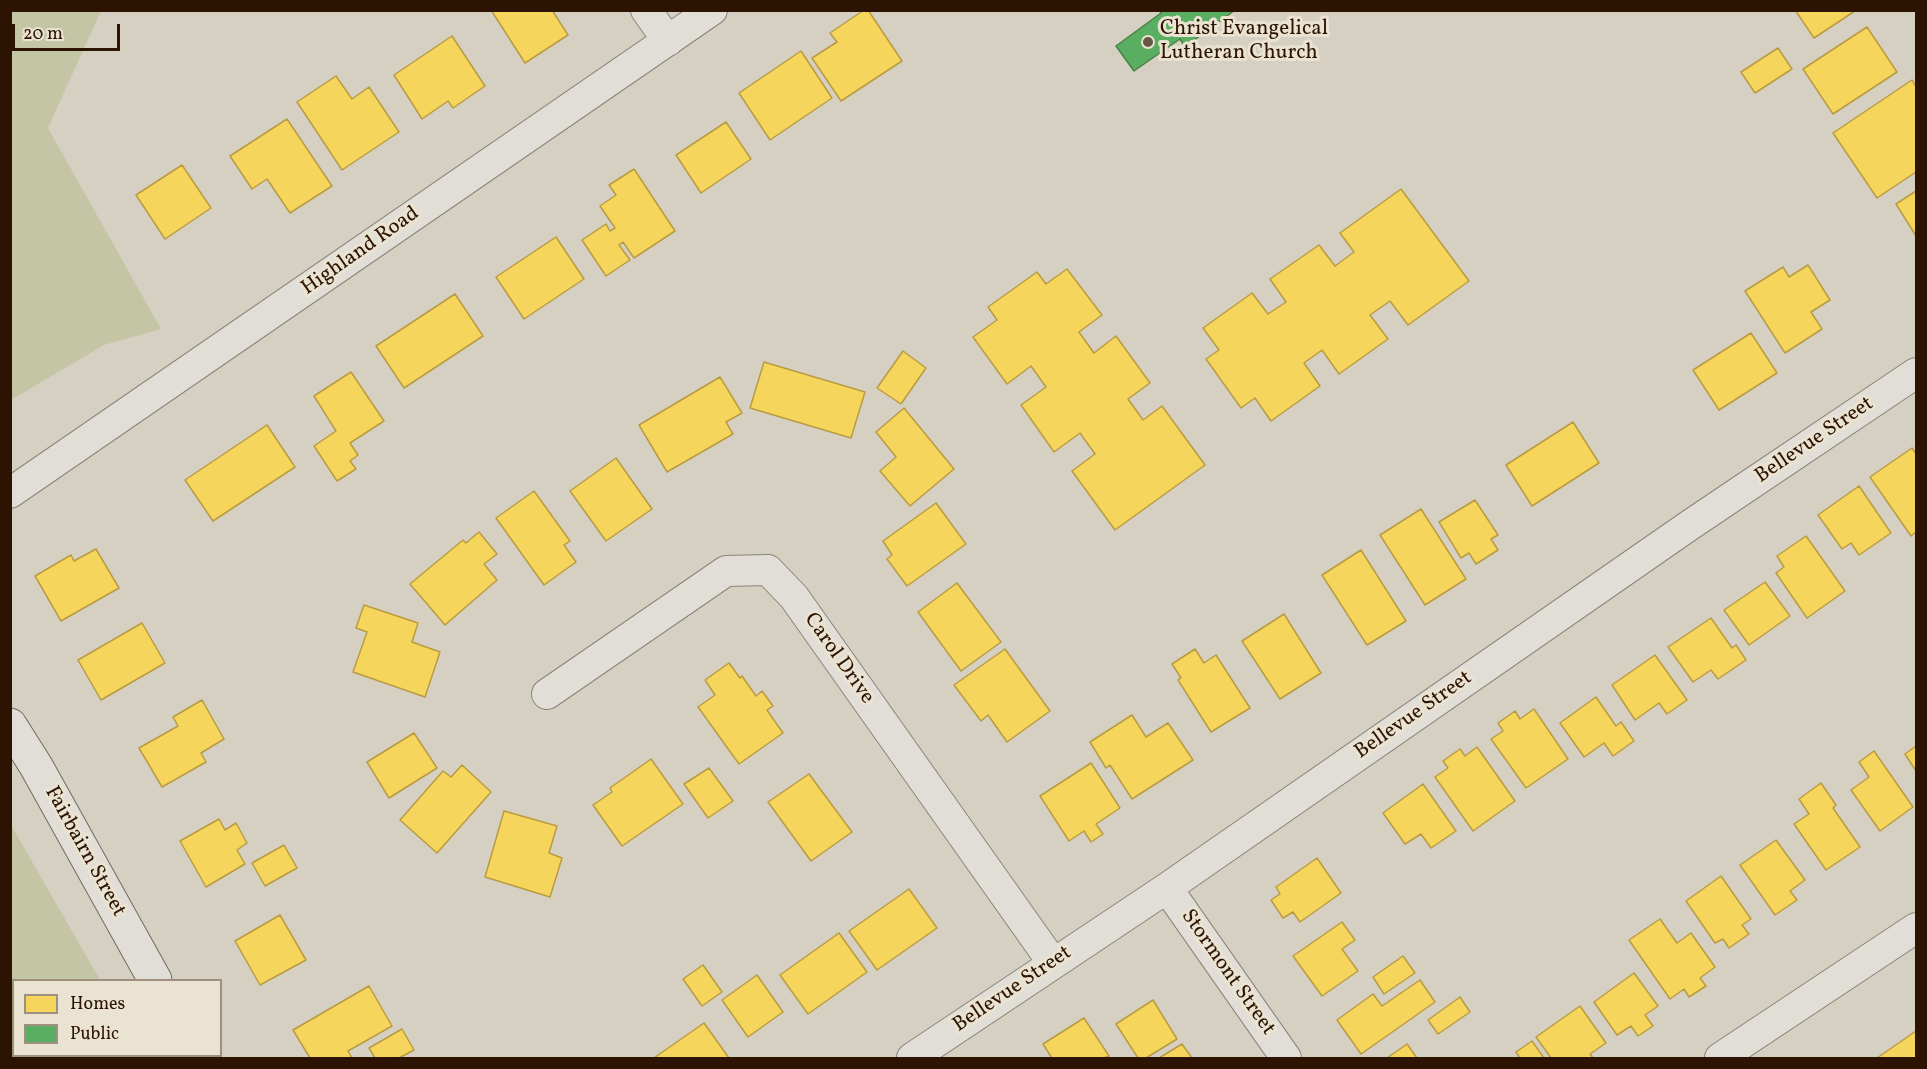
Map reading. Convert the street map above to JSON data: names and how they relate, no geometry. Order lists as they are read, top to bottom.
{
  "streets": {
    "main road": ["Fairbairn Street"],
    "street": [
      "Highland Road",
      "Bellevue Street",
      "Carol Drive",
      "Stormont Street"
    ]
  },
  "crossings": [
    ["Bellevue Street", "Carol Drive"],
    ["Bellevue Street", "Stormont Street"]
  ],
  "places": ["Christ Evangelical Lutheran Church"],
  "legend": ["Homes", "Public"],
  "scale_bar": "20 m"
}
